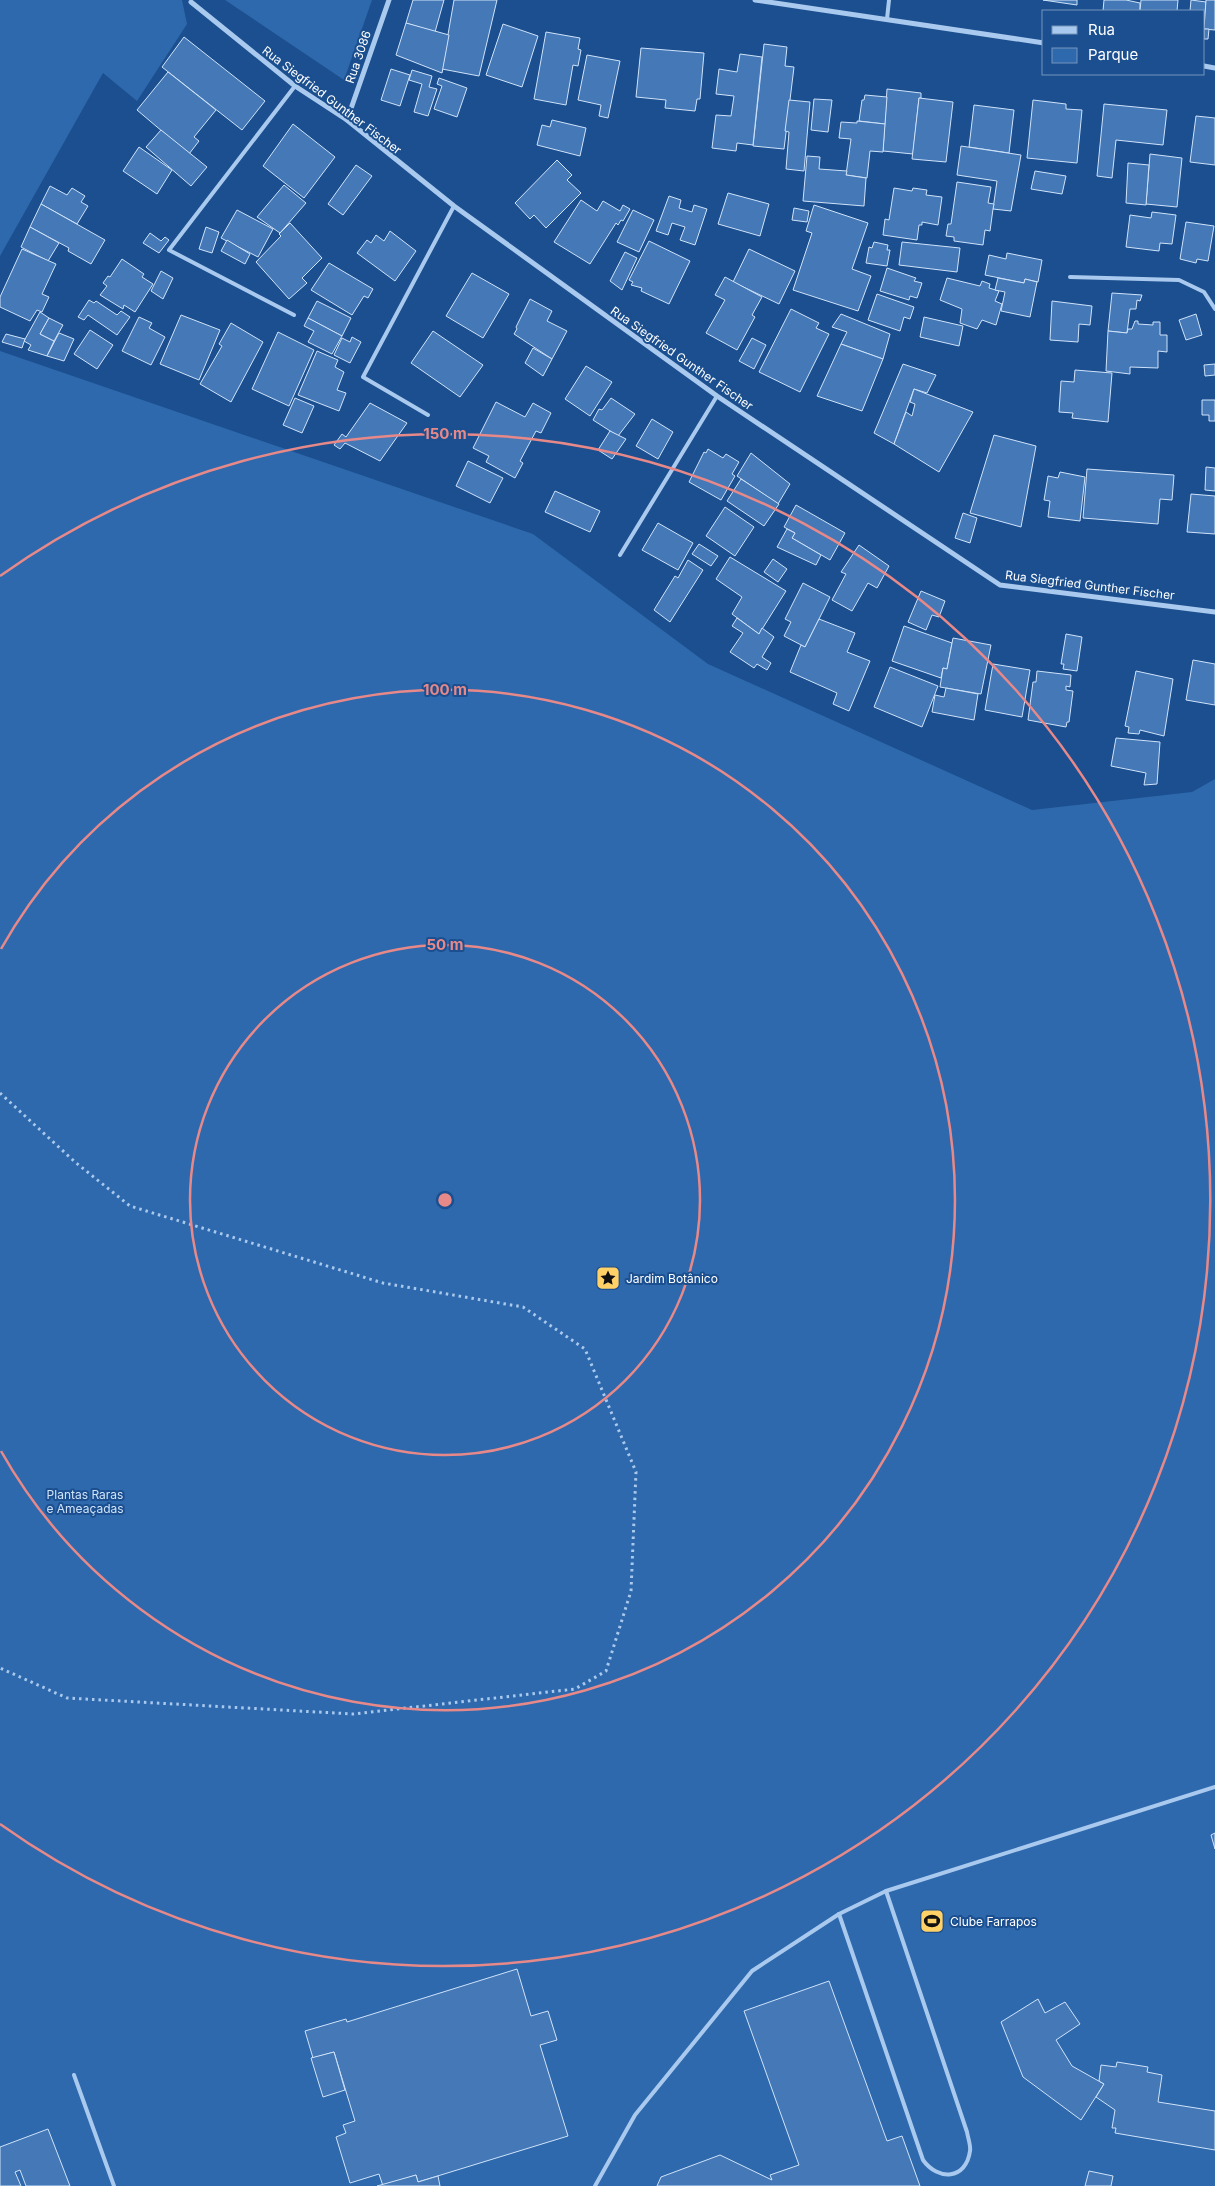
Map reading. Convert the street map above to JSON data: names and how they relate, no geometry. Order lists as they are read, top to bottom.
{
  "streets": {
    "street": ["Rua 3086", "Rua Siegfried Gunther Fischer"]
  },
  "crossings": [
    ["Rua 3086", "Rua Siegfried Gunther Fischer"]
  ],
  "parks": ["Plantas Raras e Ameaçadas"],
  "places": {
    "place": ["Jardim Botânico"],
    "sports": ["Clube Farrapos"]
  },
  "legend": ["Rua", "Parque"],
  "rings": ["150 m", "100 m", "50 m"]
}
